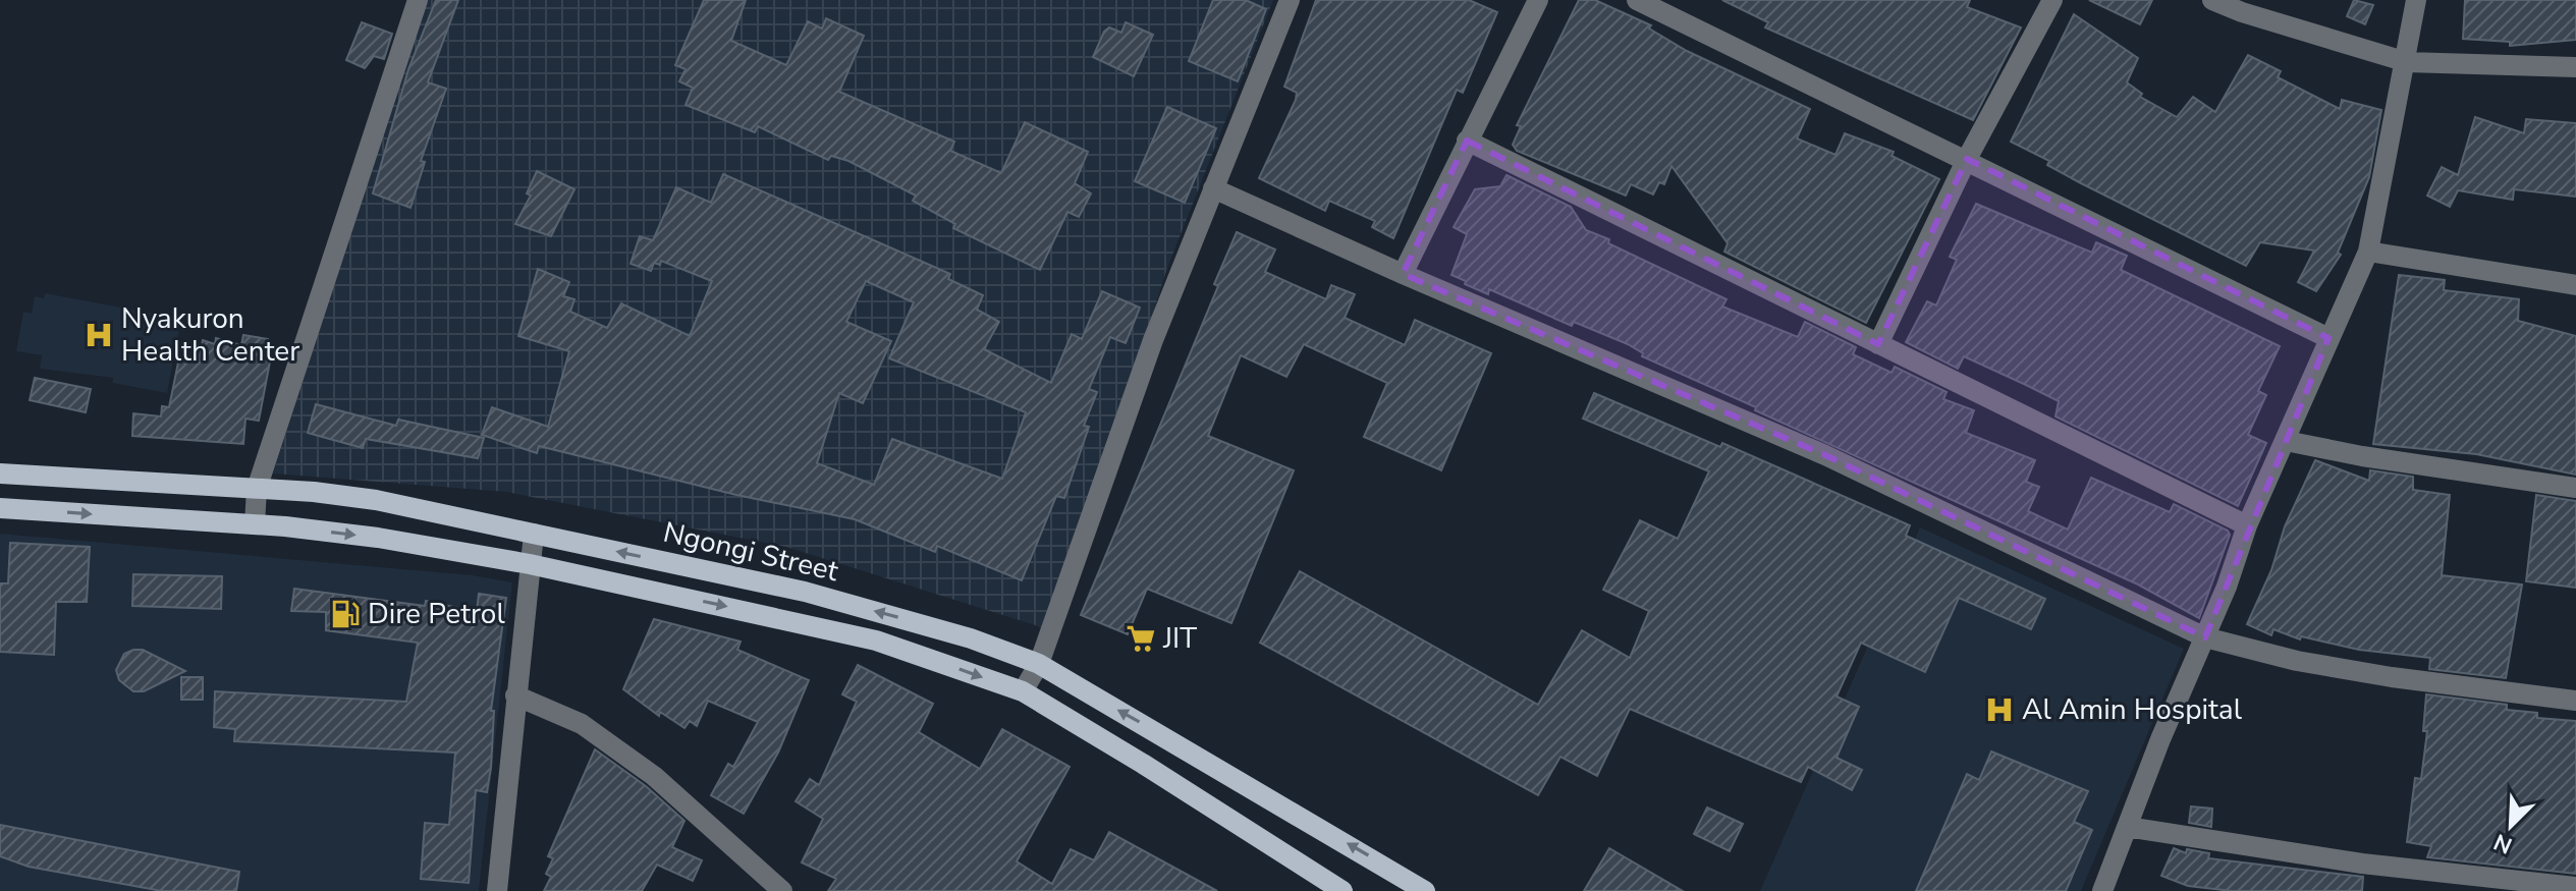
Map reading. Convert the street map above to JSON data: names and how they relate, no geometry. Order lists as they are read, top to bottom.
{
  "streets": {
    "main road": ["Ngongi Street"]
  },
  "places": {
    "hospital": ["Nyakuron Health Center", "Al Amin Hospital"],
    "fuel station": ["Dire Petrol"],
    "supermarket": ["JIT"]
  },
  "north": "bottom left"
}
